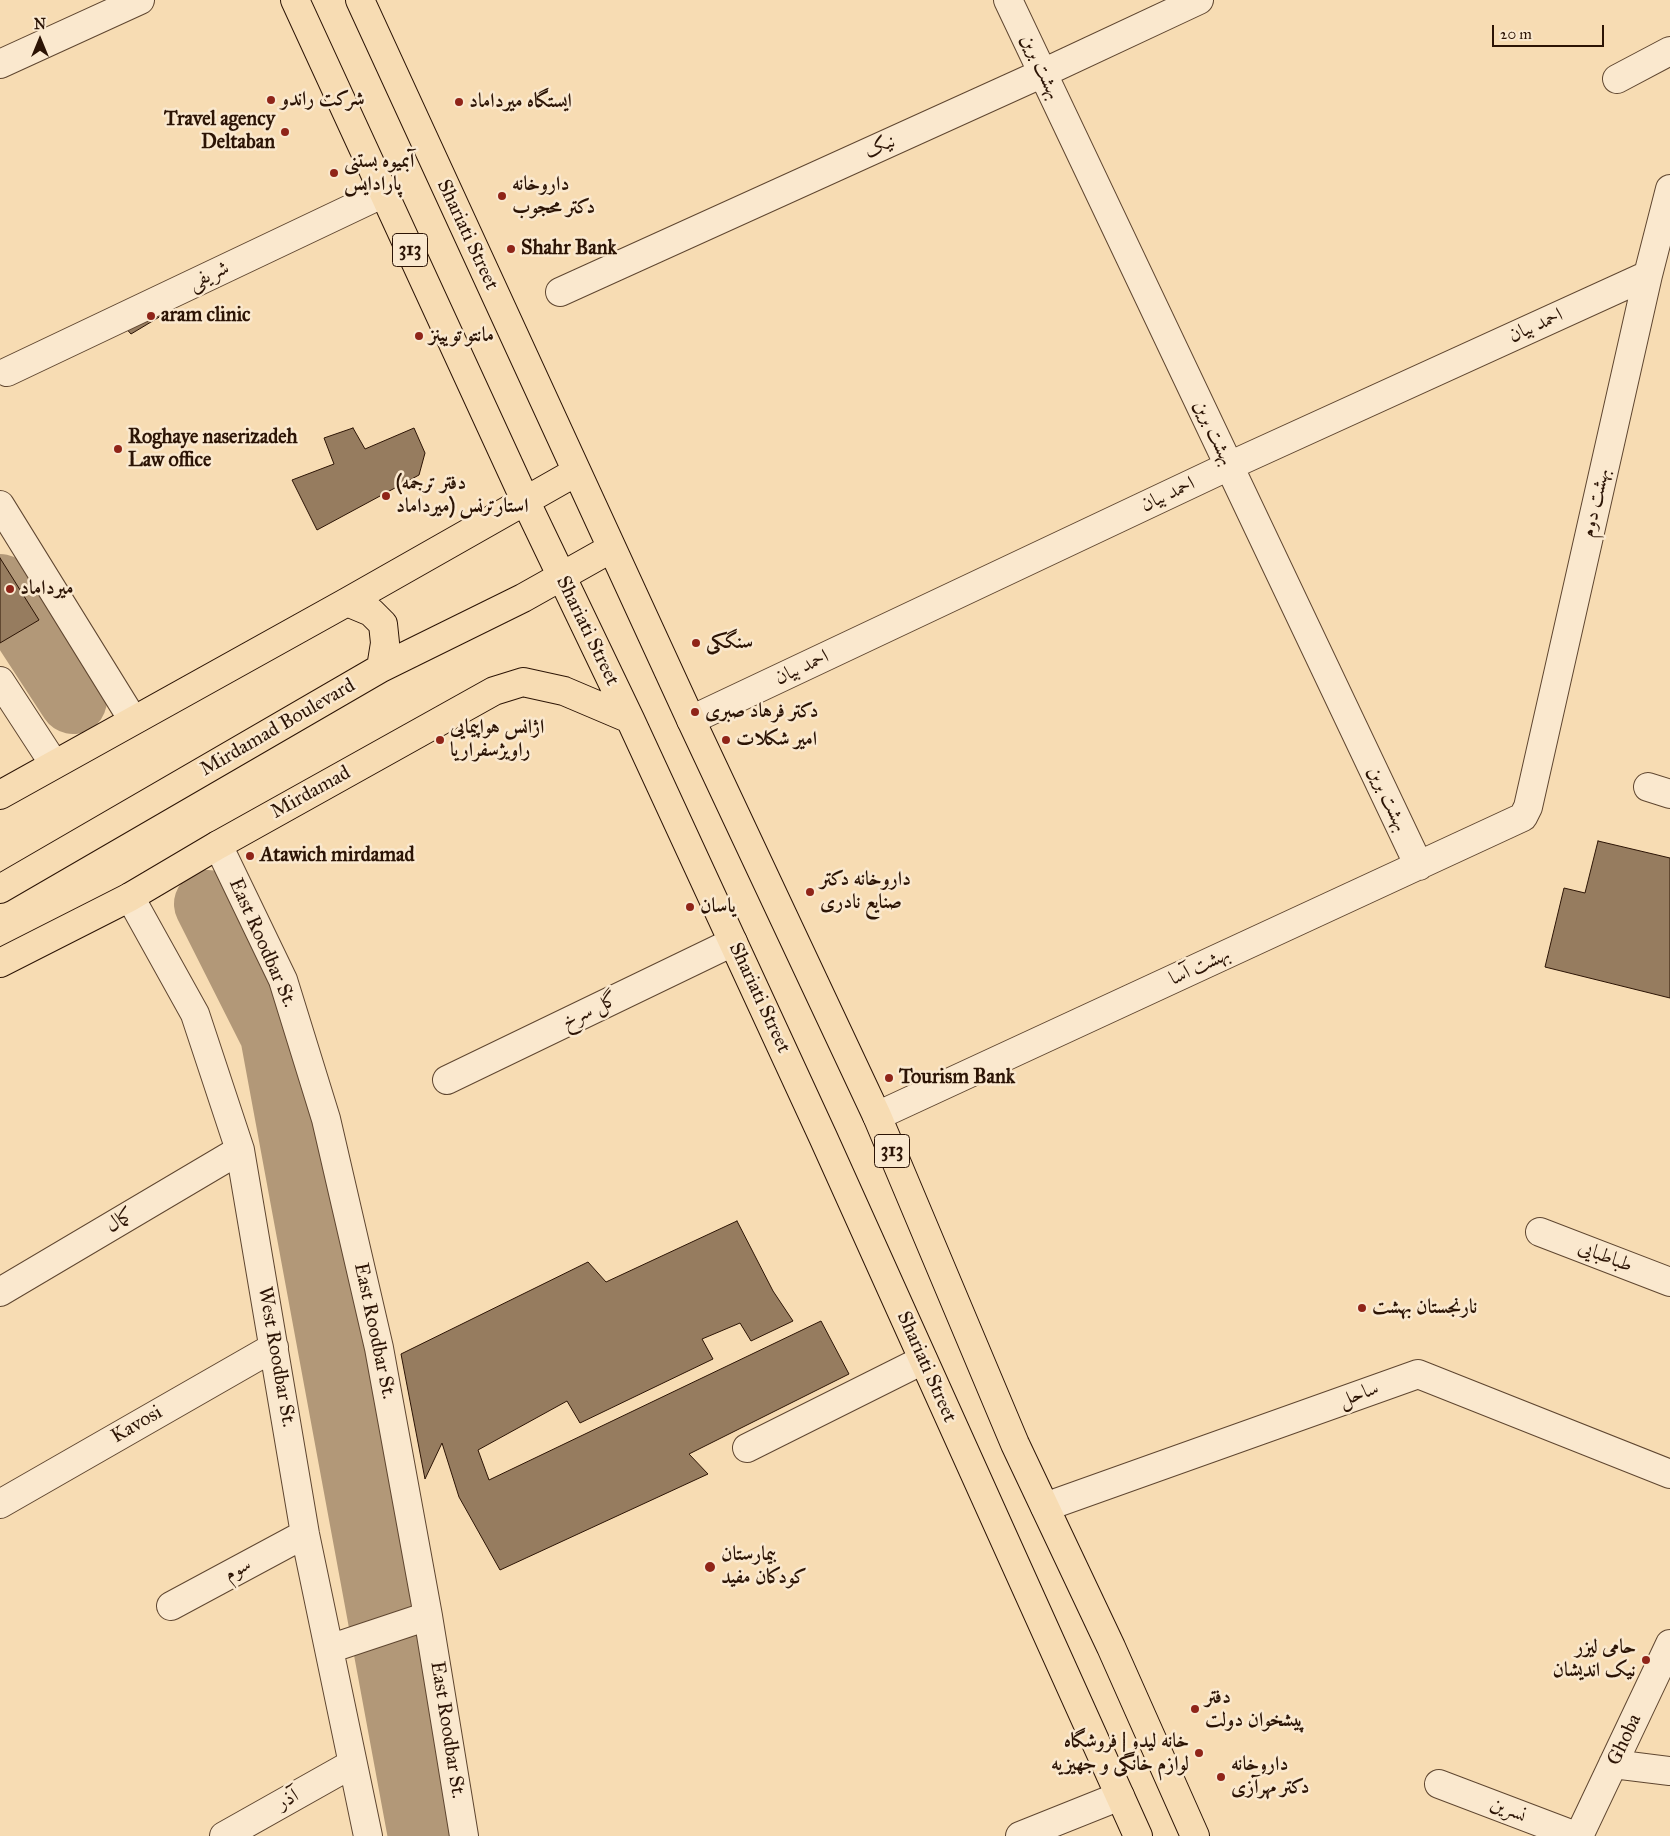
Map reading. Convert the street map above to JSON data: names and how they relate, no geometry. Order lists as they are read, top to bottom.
{
  "streets": {
    "main road": [
      "Shariati Street",
      "313",
      "Mirdamad Boulevard",
      "Mirdamad"
    ],
    "street": [
      "بهشت برین",
      "نیک",
      "شریفی",
      "احمد بیان",
      "بهشت دوم",
      "East Roodbar St.",
      "بهشت آسا",
      "گل سرخ",
      "کمال",
      "طباطبایی",
      "West Roodbar St.",
      "ساحل",
      "Kavosi",
      "سوم",
      "Ghoba",
      "آذر",
      "نسرین"
    ]
  },
  "crossings": [
    ["بهشت برین", "نیک"],
    ["بهشت برین", "احمد بیان"],
    ["بهشت برین", "بهشت آسا"],
    ["Shariati Street", "شریفی"],
    ["Shariati Street", "احمد بیان"],
    ["Shariati Street", "Mirdamad Boulevard"],
    ["Shariati Street", "Mirdamad"],
    ["Shariati Street", "بهشت آسا"],
    ["Shariati Street", "گل سرخ"],
    ["Shariati Street", "ساحل"],
    ["احمد بیان", "بهشت دوم"],
    ["بهشت دوم", "بهشت آسا"],
    ["Mirdamad", "East Roodbar St."],
    ["Mirdamad", "West Roodbar St."],
    ["کمال", "West Roodbar St."],
    ["West Roodbar St.", "Kavosi"],
    ["West Roodbar St.", "سوم"],
    ["West Roodbar St.", "آذر"],
    ["Ghoba", "نسرین"]
  ],
  "places": [
    "شرکت راندو",
    "ایستگاه میرداماد",
    "Travel agency Deltaban",
    "آبمیوه بستنی پارادایس",
    "داروخانه دکتر محجوب",
    "Shahr Bank",
    "aram clinic",
    "مانتو تویینز",
    "Roghaye naserizadeh Law office",
    "(دفتر ترجمه استارترنس (میرداماد",
    "میرداماد",
    "سنگکی",
    "دکتر فرهاد صبری",
    "اژانس هواپیمایی راویژسفراریا",
    "امیر شکلات",
    "Atawich mirdamad",
    "داروخانه دکتر صنايع نادری",
    "یاسان",
    "Tourism Bank",
    "نارنجستان بهشت",
    "بیمارستان کودکان مفید",
    "حامی لیزر نیک اندیشان",
    "دفتر پیشخوان دولت",
    "خانه لیدو | فروشگاه لوازم خانگی و جهیزیه",
    "داروخانه دکتر مهرآزی"
  ],
  "scale_bar": "20 m",
  "north": "top"
}
